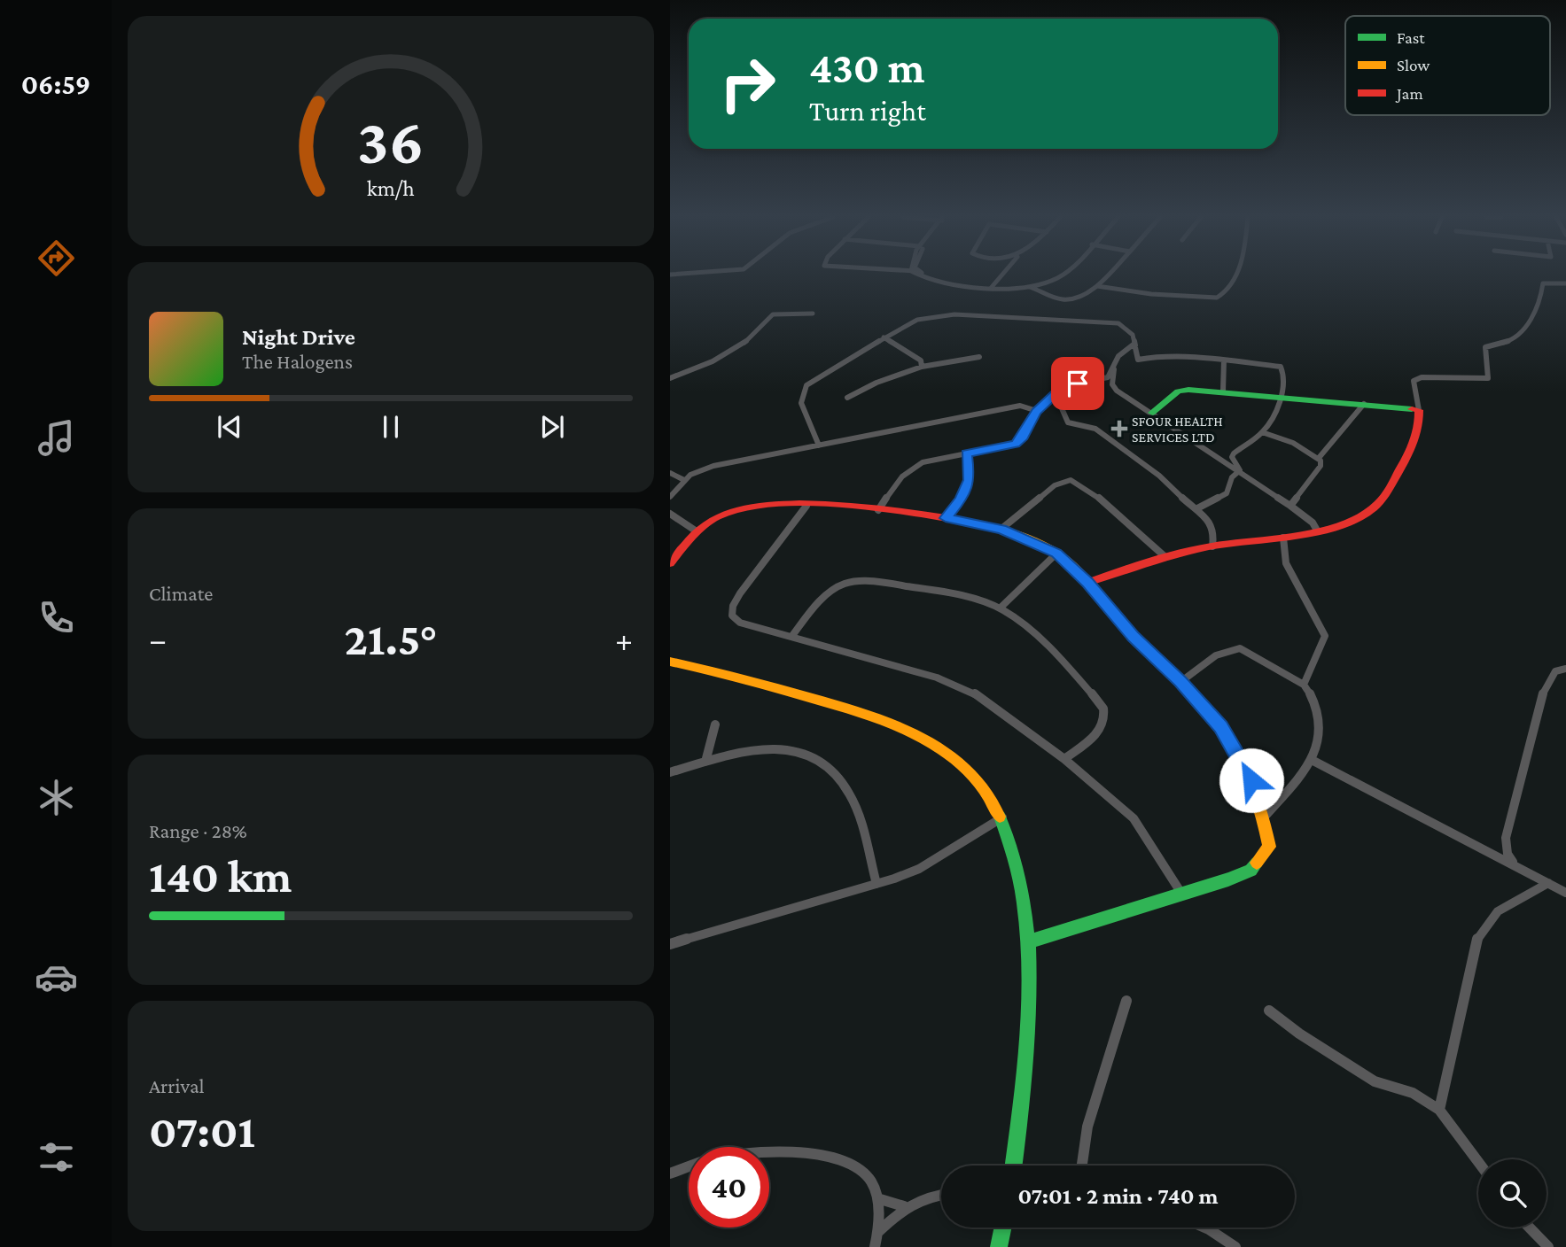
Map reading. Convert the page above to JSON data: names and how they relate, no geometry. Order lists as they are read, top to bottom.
{
  "places": {
    "health": ["SFOUR HEALTH SERVICES LTD"]
  },
  "legend": ["Fast", "Slow", "Jam"],
  "page": {
    "tabs": "06:59",
    "turn": ["430 m", "Turn right"],
    "song": ["Night Drive", "The Halogens"],
    "tile": [
      "Climate",
      ["Range · 28%", "140 km"],
      ["Arrival", "07:01"]
    ],
    "heat": ["−", "21.5°", "+"],
    "limit": "40",
    "trip": "07:01 · 2 min · 740 m",
    "gauge": ["36", "km/h"]
  }
}
